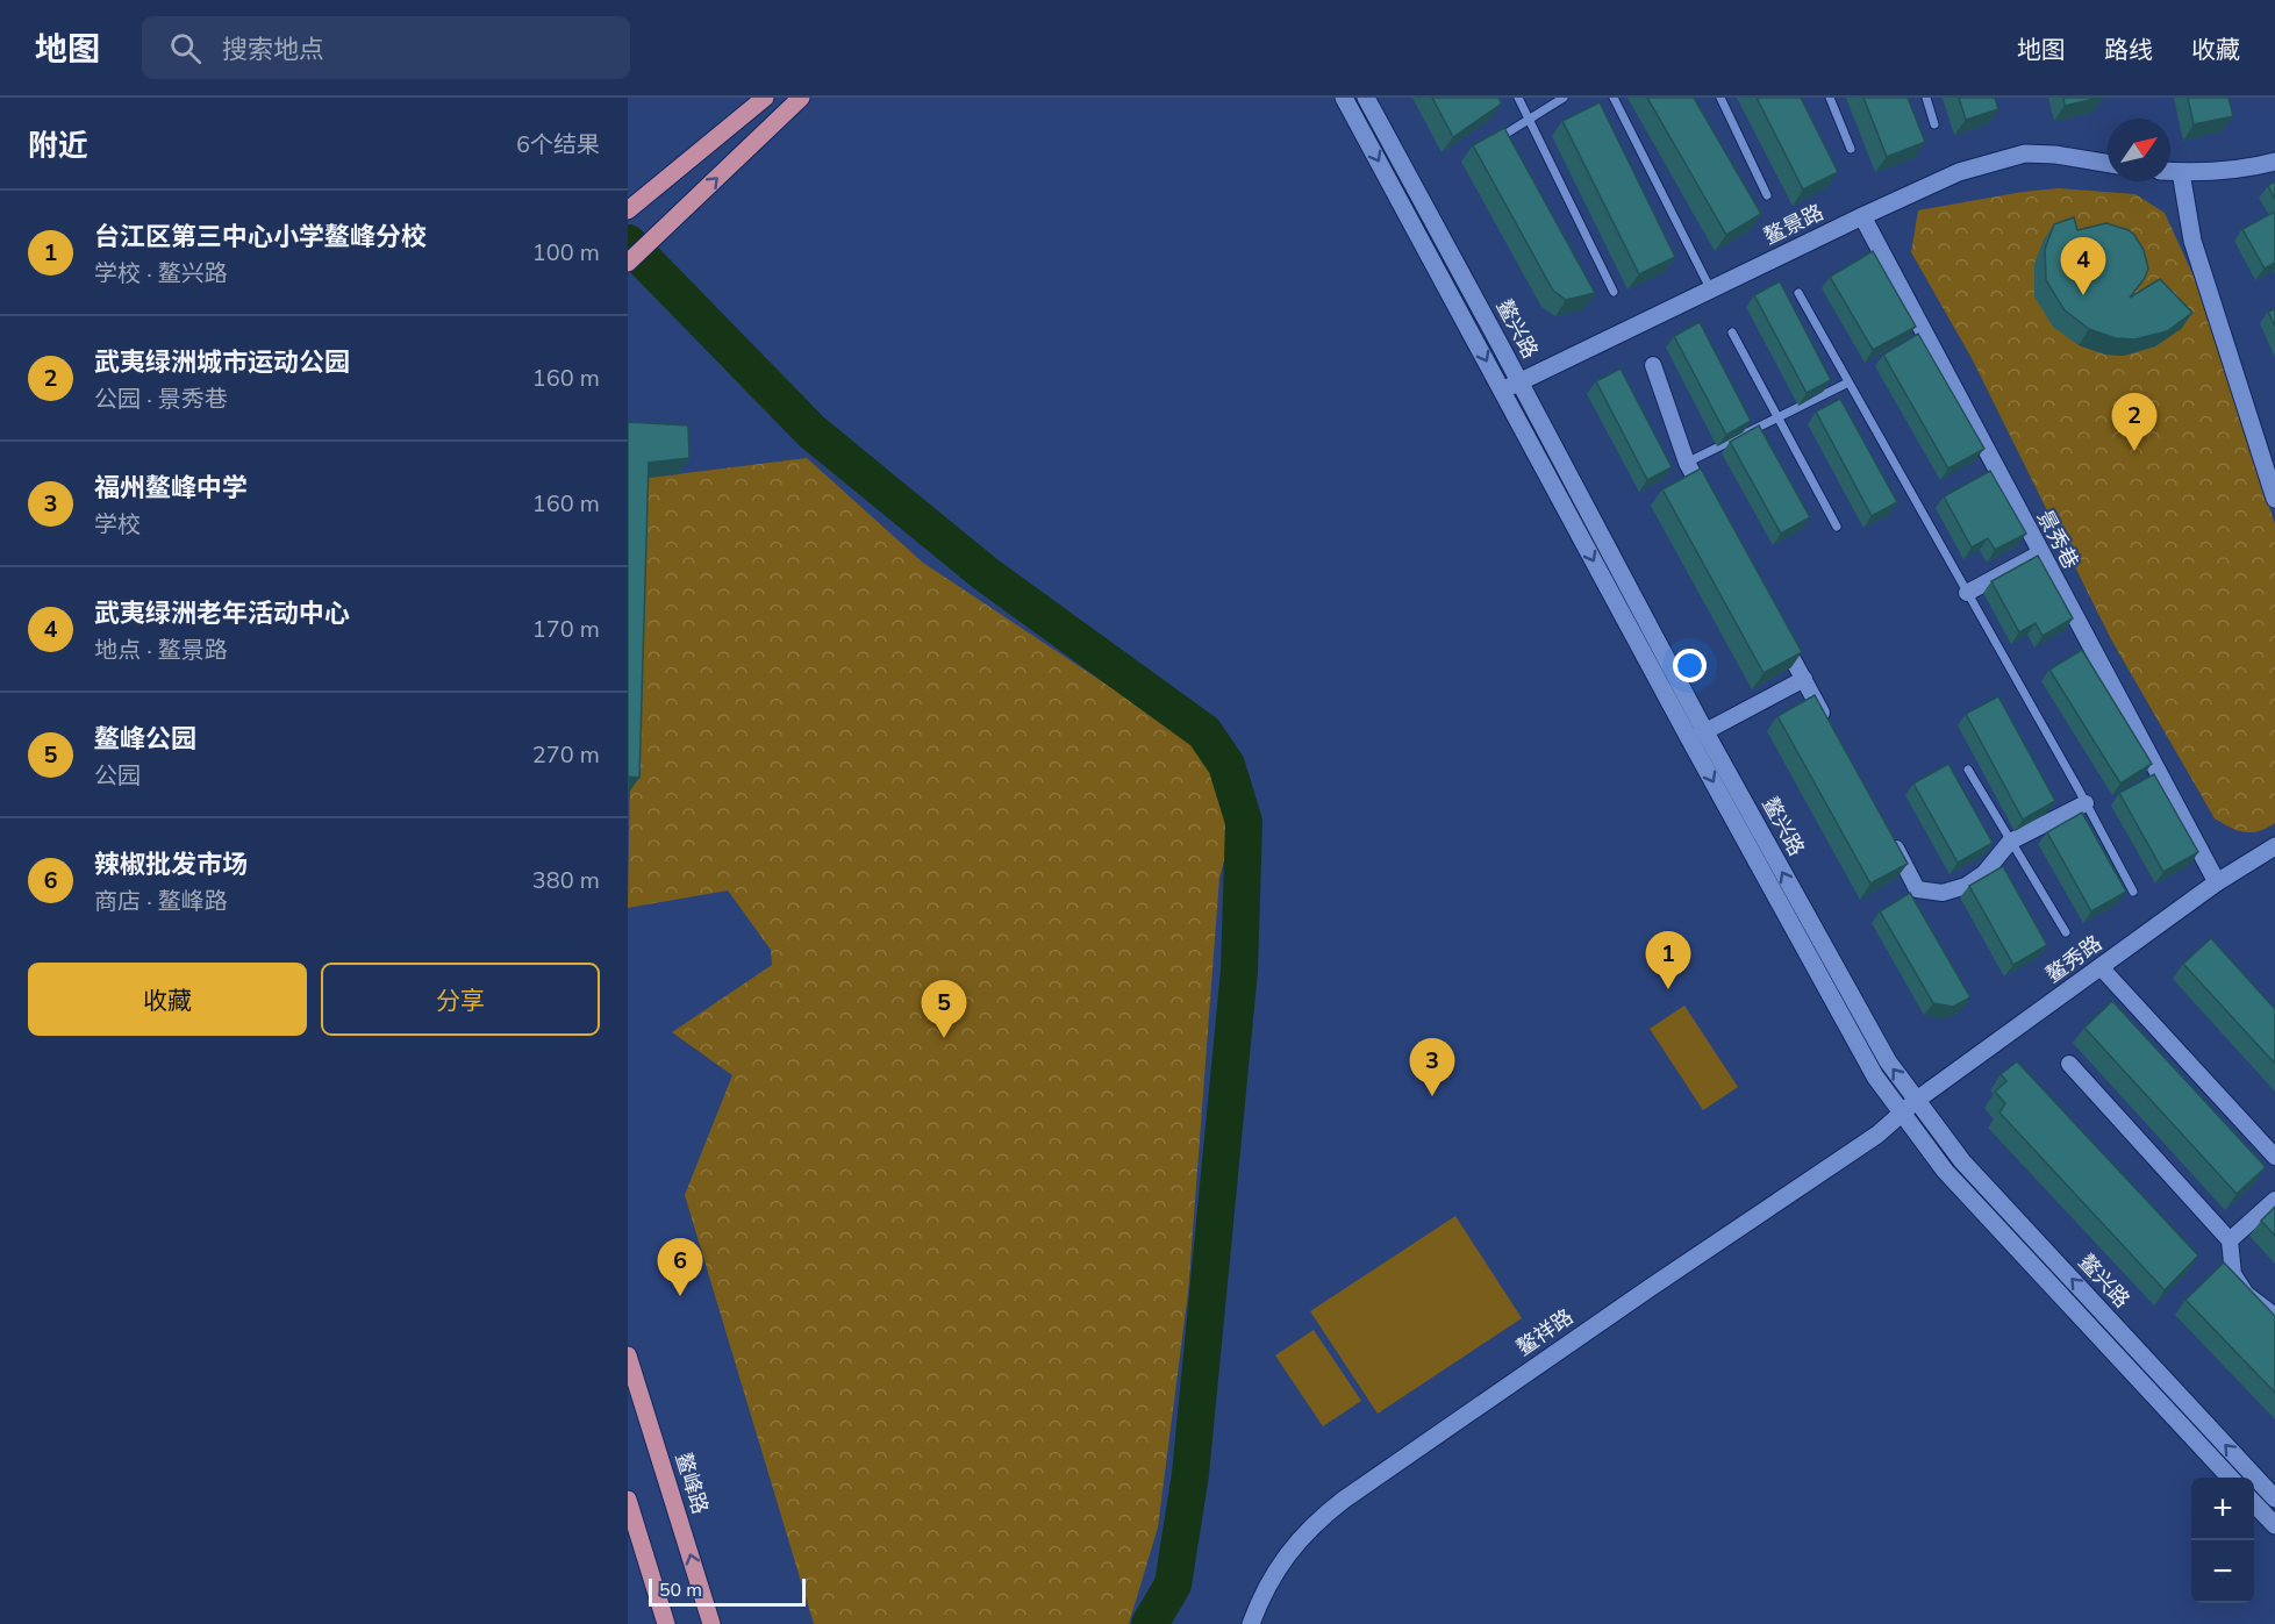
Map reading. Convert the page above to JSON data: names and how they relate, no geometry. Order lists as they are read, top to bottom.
{
  "streets": {
    "main road": [
      "鳌景路",
      "鳌兴路",
      "景秀巷",
      "鳌秀路",
      "鳌祥路",
      "鳌峰路"
    ]
  },
  "crossings": [
    ["鳌景路", "鳌兴路"],
    ["鳌景路", "景秀巷"],
    ["鳌兴路", "鳌秀路"],
    ["鳌兴路", "鳌祥路"],
    ["景秀巷", "鳌秀路"],
    ["鳌秀路", "鳌祥路"]
  ],
  "scale_bar": "50 m",
  "north": "top right",
  "page": {
    "header": "地图",
    "search": "搜索地点",
    "nav": ["地图", "路线", "收藏"],
    "heading": ["附近", "6个结果"],
    "list": [
      {
        "mark": "1",
        "name": "台江区第三中心小学鳌峰分校",
        "note": "学校 · 鳌兴路",
        "value": "100 m"
      },
      {
        "mark": "2",
        "name": "武夷绿洲城市运动公园",
        "note": "公园 · 景秀巷",
        "value": "160 m"
      },
      {
        "mark": "3",
        "name": "福州鳌峰中学",
        "note": "学校",
        "value": "160 m"
      },
      {
        "mark": "4",
        "name": "武夷绿洲老年活动中心",
        "note": "地点 · 鳌景路",
        "value": "170 m"
      },
      {
        "mark": "5",
        "name": "鳌峰公园",
        "note": "公园",
        "value": "270 m"
      },
      {
        "mark": "6",
        "name": "辣椒批发市场",
        "note": "商店 · 鳌峰路",
        "value": "380 m"
      }
    ],
    "pins": [
      "4",
      "2",
      "1",
      "5",
      "3",
      "6"
    ],
    "buttons": ["收藏", "分享"],
    "map_buttons": ["+", "−"],
    "scale": "50 m"
  }
}
